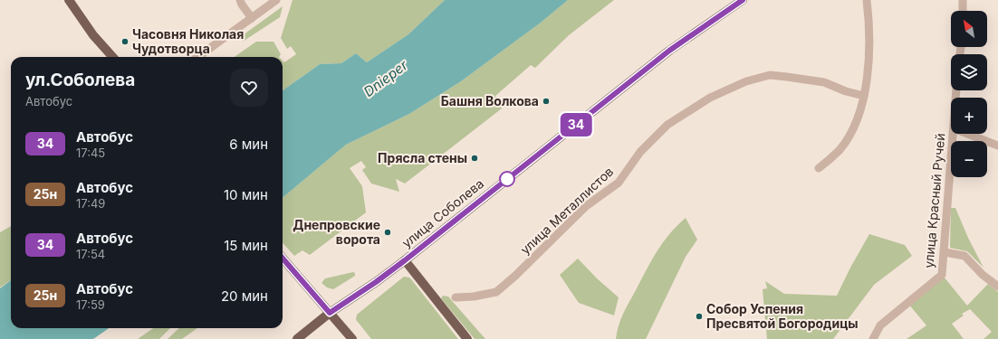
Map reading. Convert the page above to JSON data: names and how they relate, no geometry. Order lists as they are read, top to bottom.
{
  "streets": {
    "main road": ["улица Соболева"],
    "street": ["улица Красный Ручей", "улица Металлистов"]
  },
  "water": ["Dnieper"],
  "places": [
    "Часовня Николая Чудотворца",
    "Башня Волкова",
    "Прясла стены",
    "Днепровские ворота",
    "Собор Успения Пресвятой Богородицы"
  ],
  "lines": ["bus line 34"],
  "north": "top left",
  "page": {
    "on_map": "34",
    "map_buttons": ["+", "−"],
    "heading": ["ул.Соболева", "Автобус"],
    "list": [
      {
        "mark": "34",
        "name": "Автобус",
        "note": "17:45",
        "value": "6 мин"
      },
      {
        "mark": "25н",
        "name": "Автобус",
        "note": "17:49",
        "value": "10 мин"
      },
      {
        "mark": "34",
        "name": "Автобус",
        "note": "17:54",
        "value": "15 мин"
      },
      {
        "mark": "25н",
        "name": "Автобус",
        "note": "17:59",
        "value": "20 мин"
      }
    ]
  }
}
